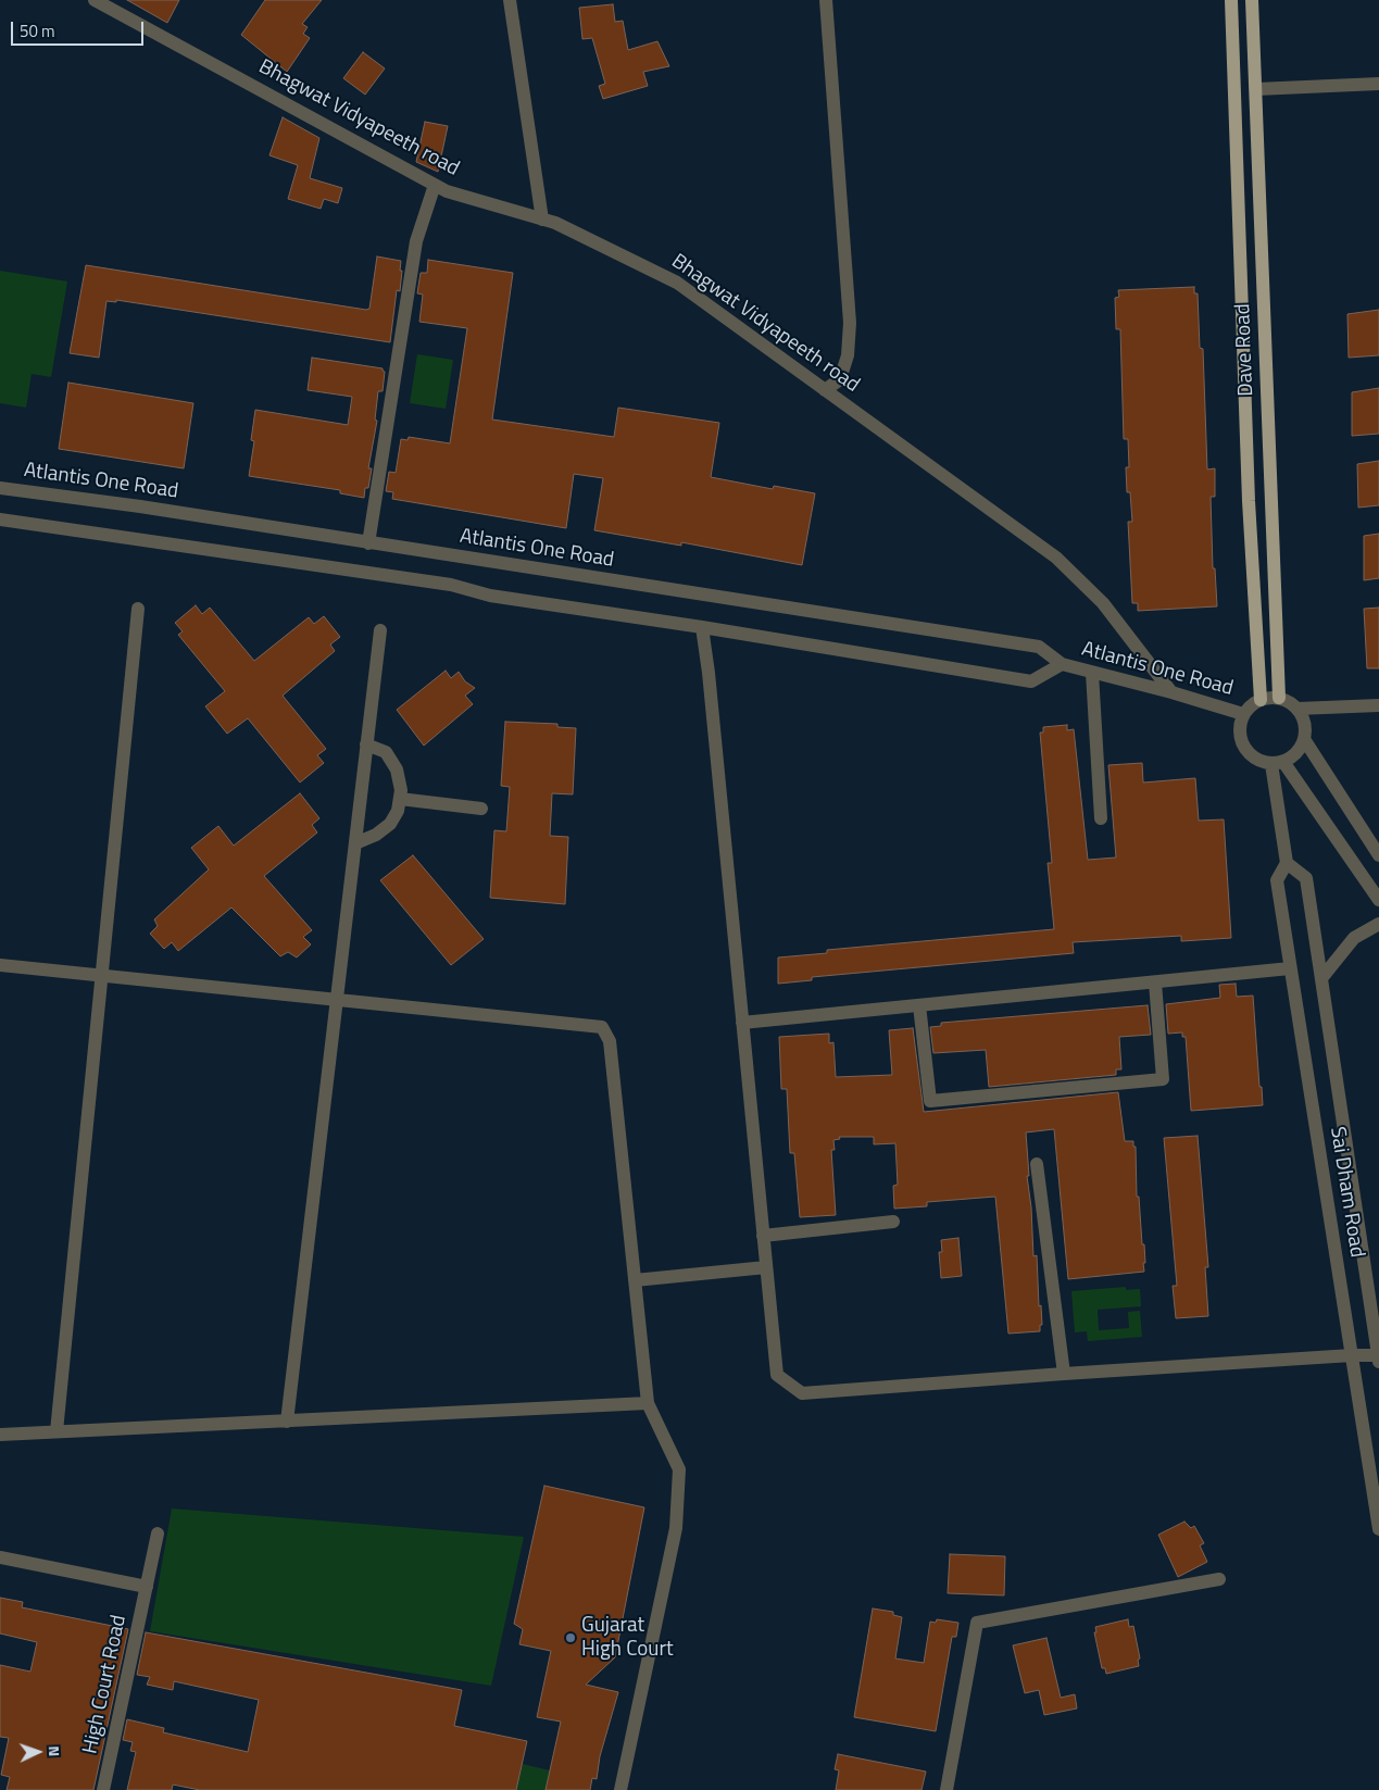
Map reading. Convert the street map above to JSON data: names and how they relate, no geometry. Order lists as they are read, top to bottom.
{
  "streets": {
    "main road": ["Dave Road"],
    "street": [
      "Bhagwat Vidyapeeth road",
      "Atlantis One Road",
      "Sai Dham Road",
      "High Court Road"
    ]
  },
  "crossings": [
    ["Bhagwat Vidyapeeth road", "Atlantis One Road"],
    ["Dave Road", "Atlantis One Road"],
    ["Dave Road", "Sai Dham Road"],
    ["Atlantis One Road", "Sai Dham Road"]
  ],
  "places": ["Gujarat High Court"],
  "scale_bar": "50 m",
  "north": "right"
}
